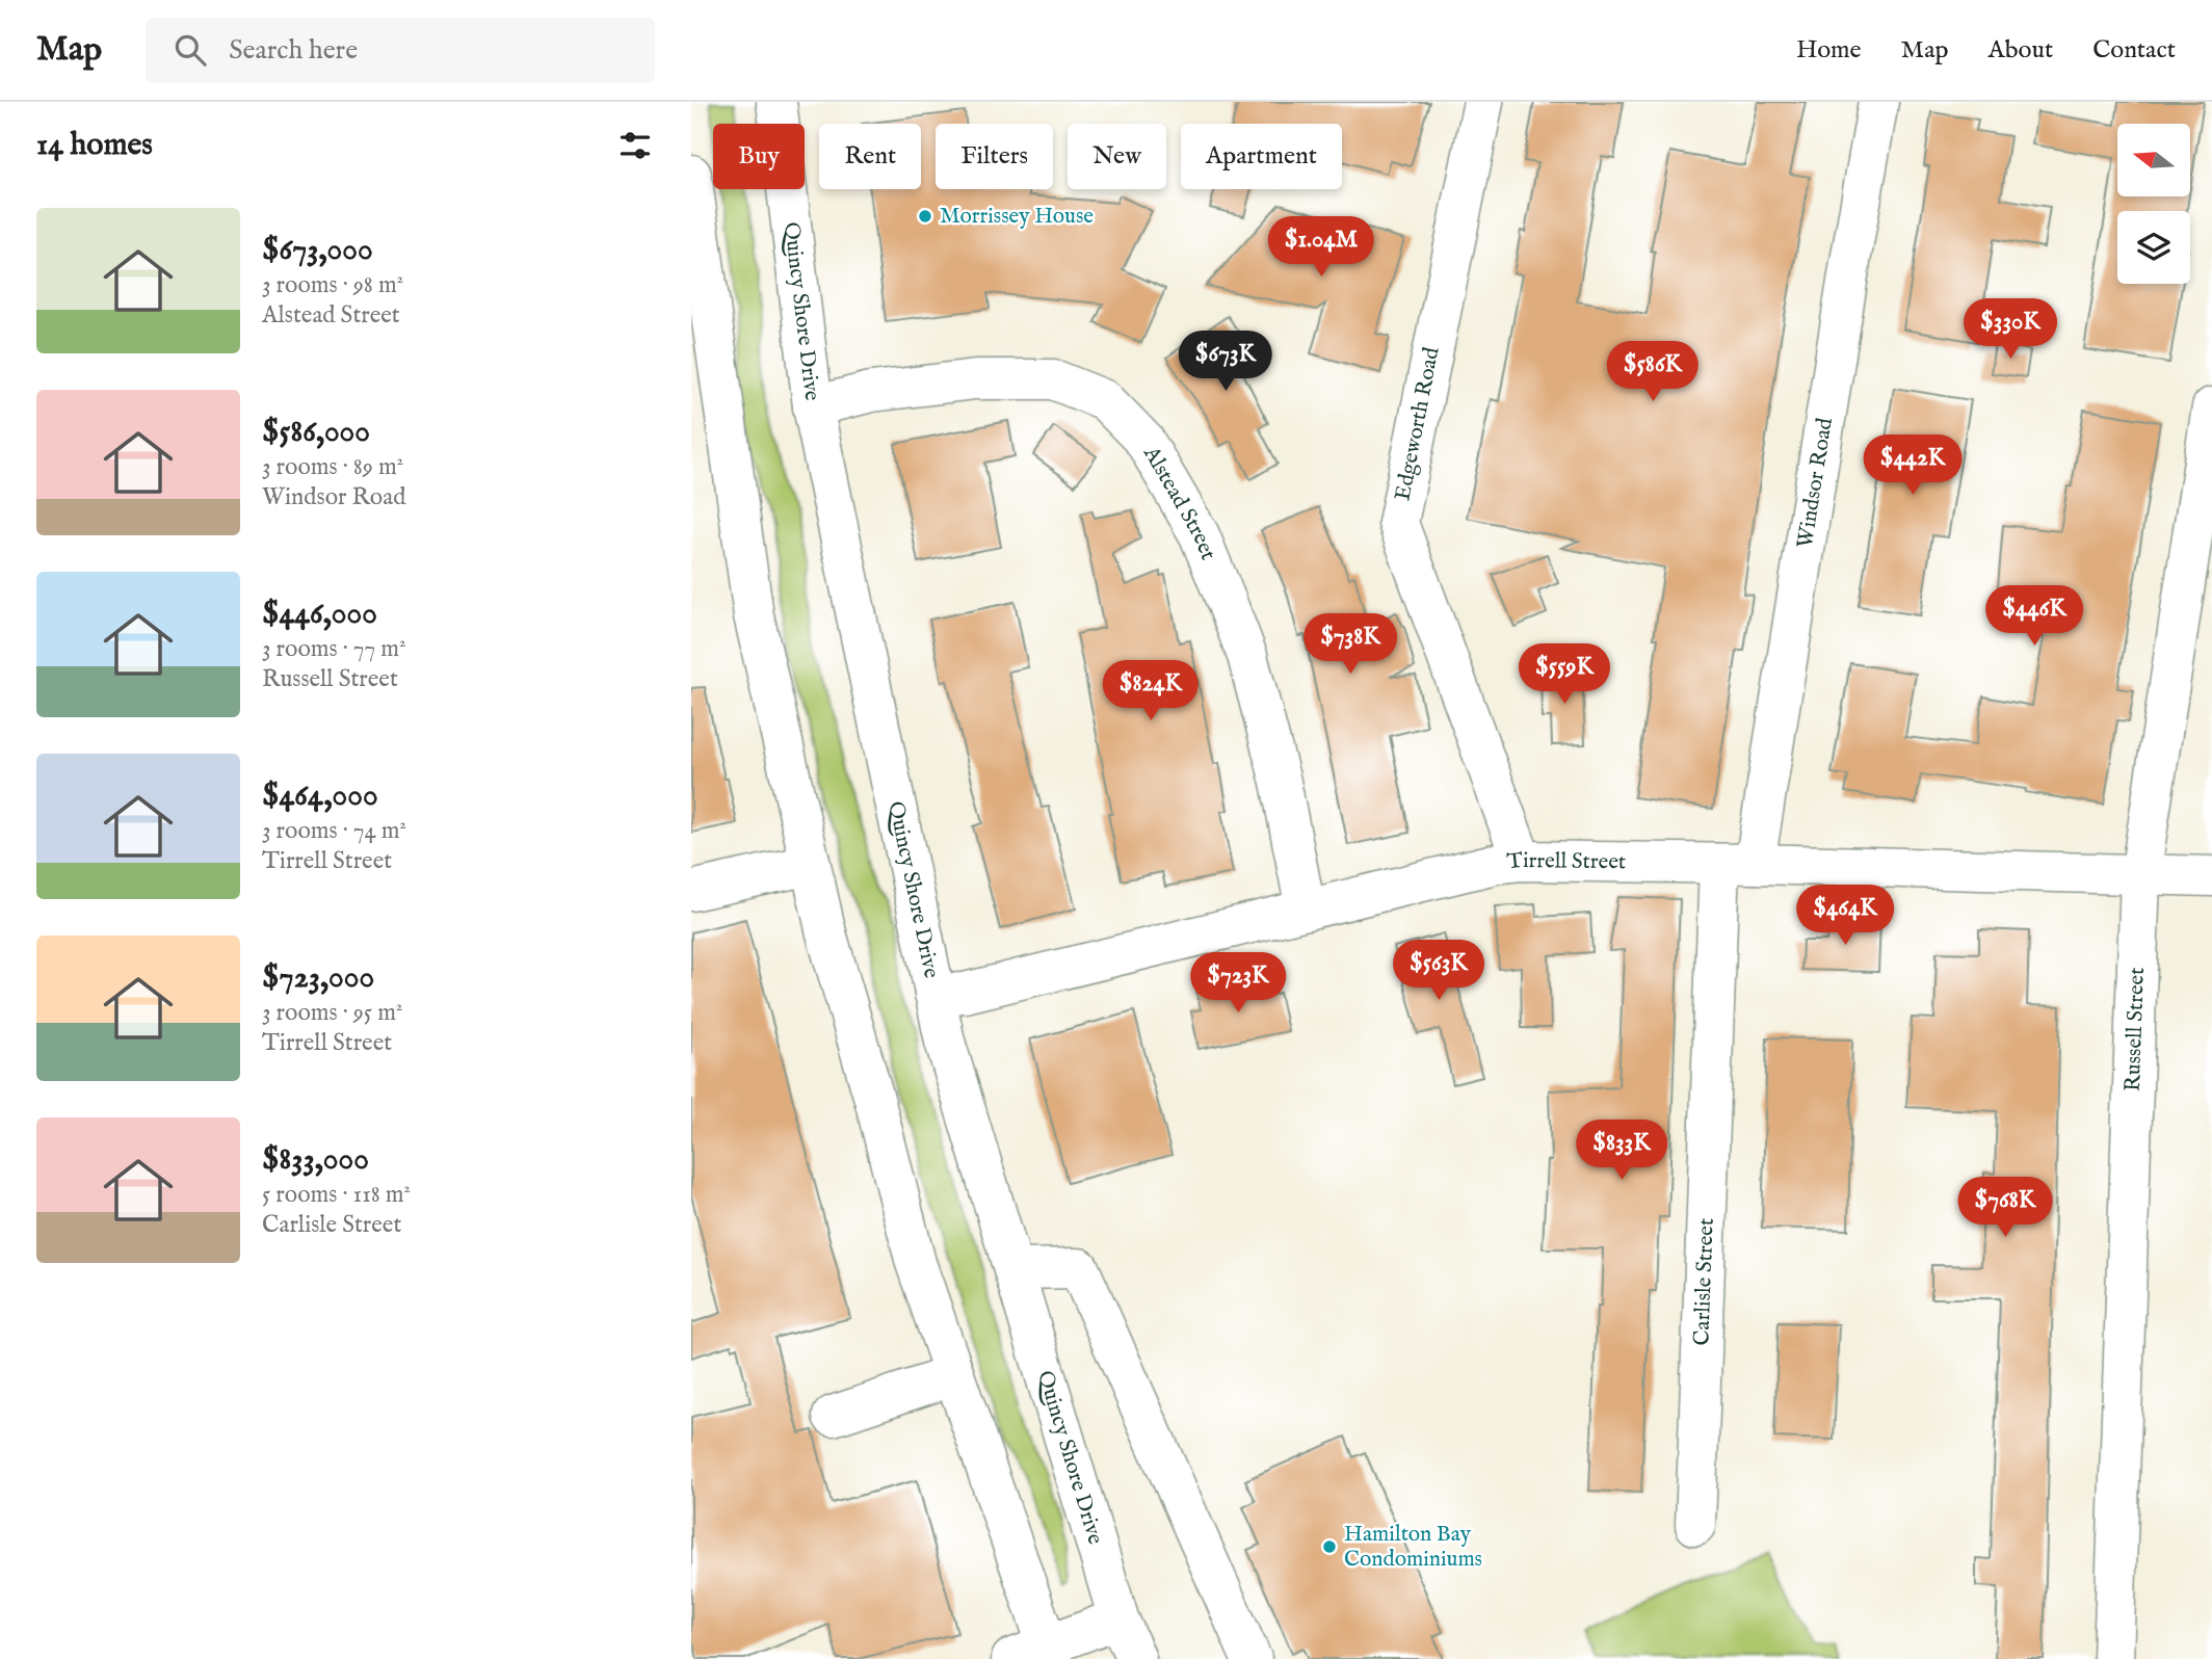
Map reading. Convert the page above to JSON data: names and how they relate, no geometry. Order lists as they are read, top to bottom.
{
  "streets": {
    "street": [
      "Quincy Shore Drive",
      "Edgeworth Road",
      "Windsor Road",
      "Alstead Street",
      "Tirrell Street",
      "Russell Street",
      "Carlisle Street"
    ]
  },
  "crossings": [
    ["Quincy Shore Drive", "Alstead Street"],
    ["Quincy Shore Drive", "Tirrell Street"],
    ["Edgeworth Road", "Tirrell Street"],
    ["Windsor Road", "Tirrell Street"],
    ["Windsor Road", "Carlisle Street"],
    ["Alstead Street", "Tirrell Street"],
    ["Tirrell Street", "Russell Street"],
    ["Tirrell Street", "Carlisle Street"]
  ],
  "places": ["Morrissey House", "Hamilton Bay Condominiums"],
  "north": "left",
  "page": {
    "header": "Map",
    "search": "Search here",
    "nav": [
      "Home",
      "Map",
      "About",
      "Contact"
    ],
    "heading": "14 homes",
    "chip": [
      "Buy",
      "Rent",
      "Filters",
      "New",
      "Apartment"
    ],
    "list": [
      {
        "name": "$673,000",
        "note": "3 rooms · 98 m² · Alstead Street"
      },
      {
        "name": "$586,000",
        "note": "3 rooms · 89 m² · Windsor Road"
      },
      {
        "name": "$446,000",
        "note": "3 rooms · 77 m² · Russell Street"
      },
      {
        "name": "$464,000",
        "note": "3 rooms · 74 m² · Tirrell Street"
      },
      {
        "name": "$723,000",
        "note": "3 rooms · 95 m² · Tirrell Street"
      },
      {
        "name": "$833,000",
        "note": "5 rooms · 118 m² · Carlisle Street"
      }
    ],
    "price": [
      "$1.04M",
      "$330K",
      "$673K",
      "$586K",
      "$442K",
      "$446K",
      "$738K",
      "$559K",
      "$824K",
      "$464K",
      "$563K",
      "$723K",
      "$833K",
      "$768K"
    ]
  }
}
